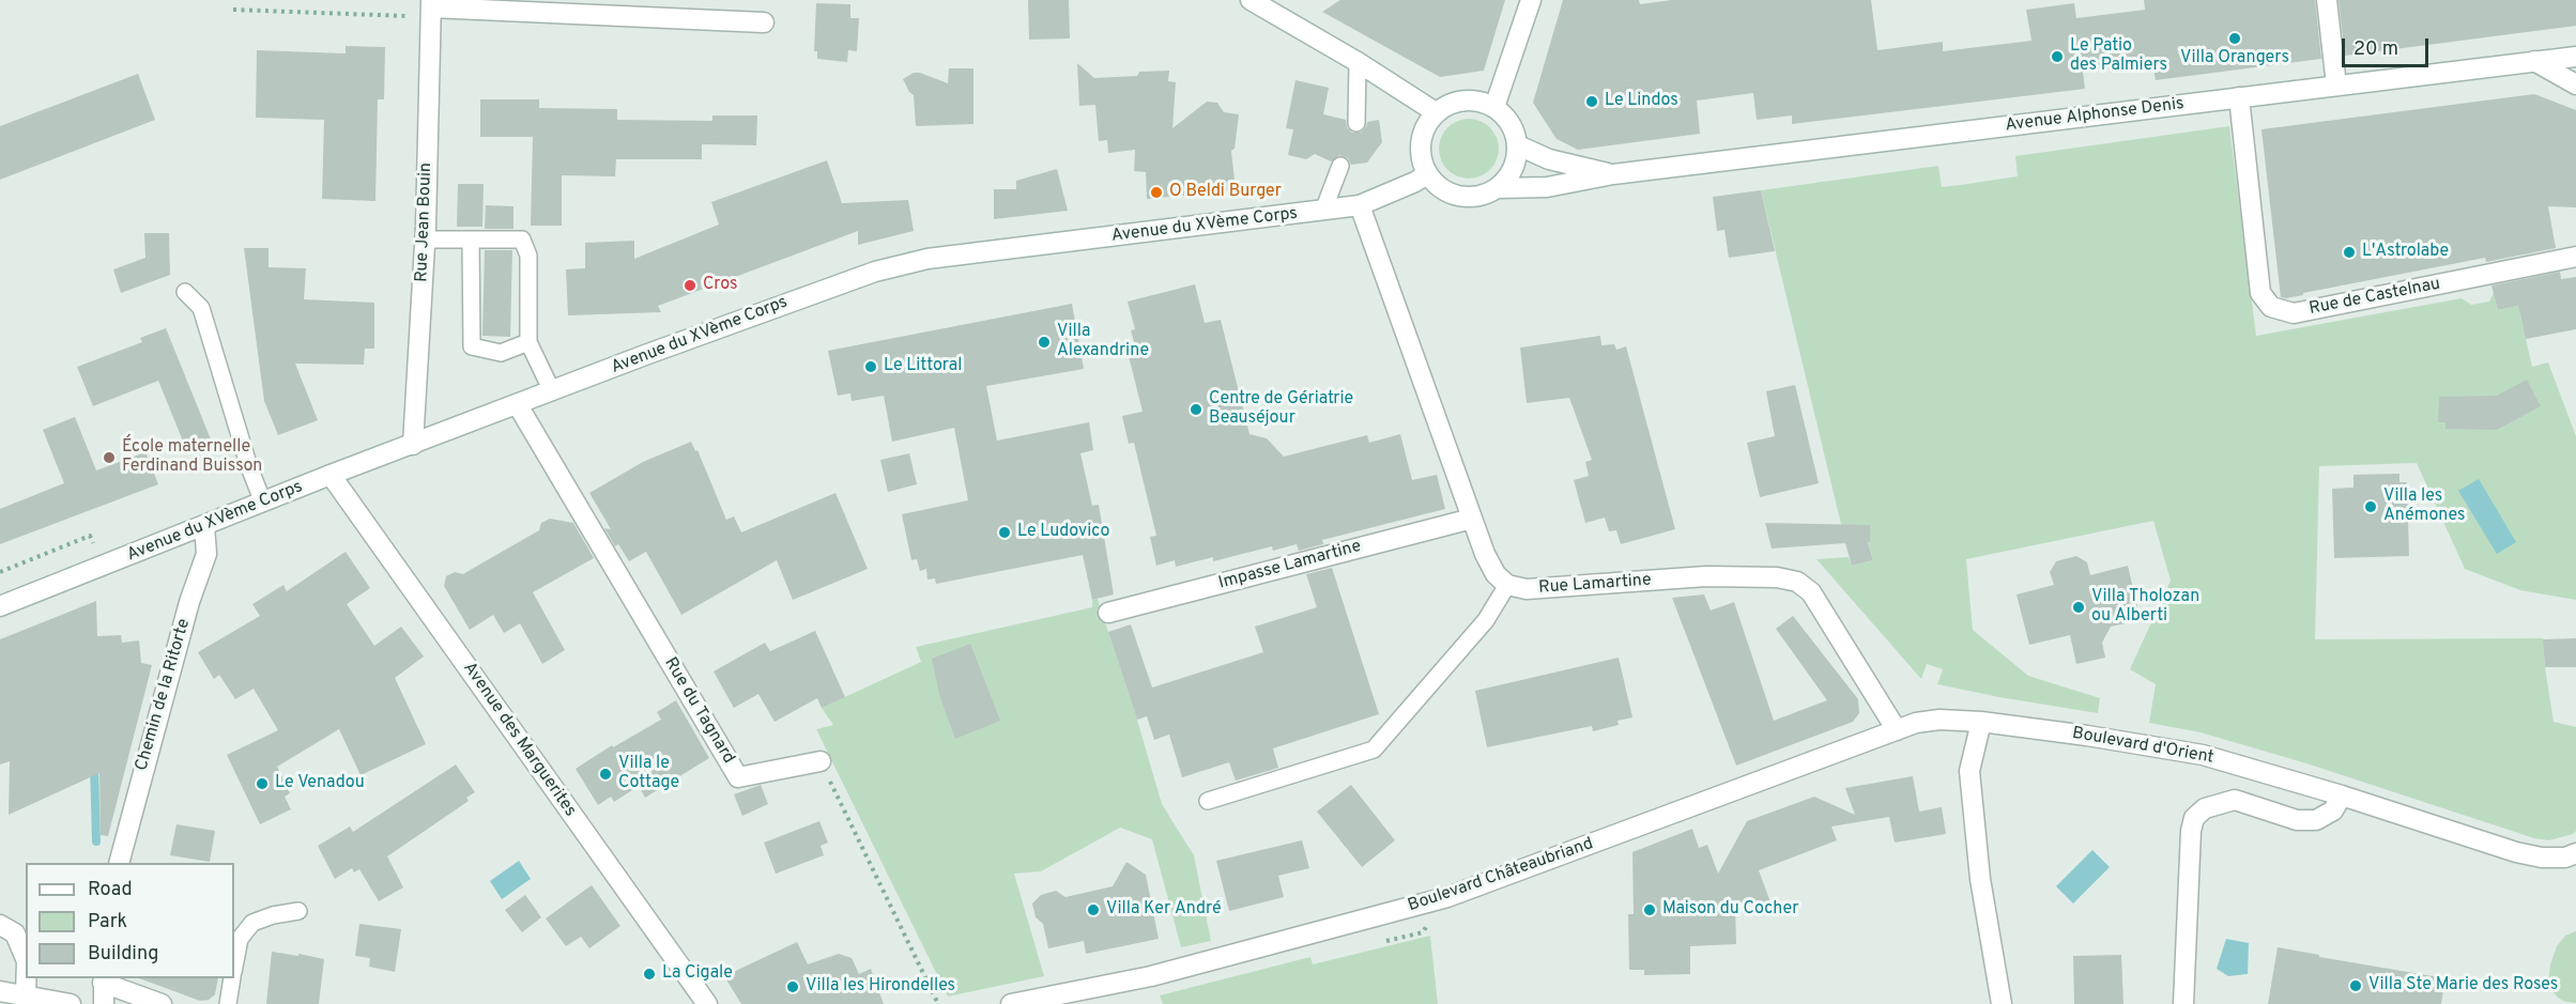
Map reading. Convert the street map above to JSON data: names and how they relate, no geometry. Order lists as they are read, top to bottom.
{
  "streets": {
    "street": [
      "Avenue Alphonse Denis",
      "Rue Jean Bouin",
      "Avenue du XVème Corps",
      "Rue de Castelnau",
      "Impasse Lamartine",
      "Rue Lamartine",
      "Chemin de la Ritorte",
      "Rue du Tagnard",
      "Avenue des Marguerites",
      "Boulevard d'Orient",
      "Boulevard Châteaubriand"
    ]
  },
  "crossings": [
    ["Avenue Alphonse Denis", "Avenue du XVème Corps"],
    ["Avenue Alphonse Denis", "Rue de Castelnau"],
    ["Rue Jean Bouin", "Avenue du XVème Corps"],
    ["Avenue du XVème Corps", "Chemin de la Ritorte"],
    ["Avenue du XVème Corps", "Rue du Tagnard"],
    ["Avenue du XVème Corps", "Avenue des Marguerites"],
    ["Rue Lamartine", "Boulevard Châteaubriand"],
    ["Boulevard d'Orient", "Boulevard Châteaubriand"]
  ],
  "places": [
    "Villa Orangers",
    "Le Patio des Palmiers",
    "Le Lindos",
    "O Beldi Burger",
    "L'Astrolabe",
    "Cros",
    "Villa Alexandrine",
    "Le Littoral",
    "Centre de Gériatrie Beauséjour",
    "École maternelle Ferdinand Buisson",
    "Villa les Anémones",
    "Le Ludovico",
    "Villa Tholozan ou Alberti",
    "Villa le Cottage",
    "Le Venadou",
    "Villa Ker André",
    "Maison du Cocher",
    "La Cigale",
    "Villa Ste Marie des Roses",
    "Villa les Hirondelles"
  ],
  "legend": ["Road", "Park", "Building"],
  "scale_bar": "20 m"
}
